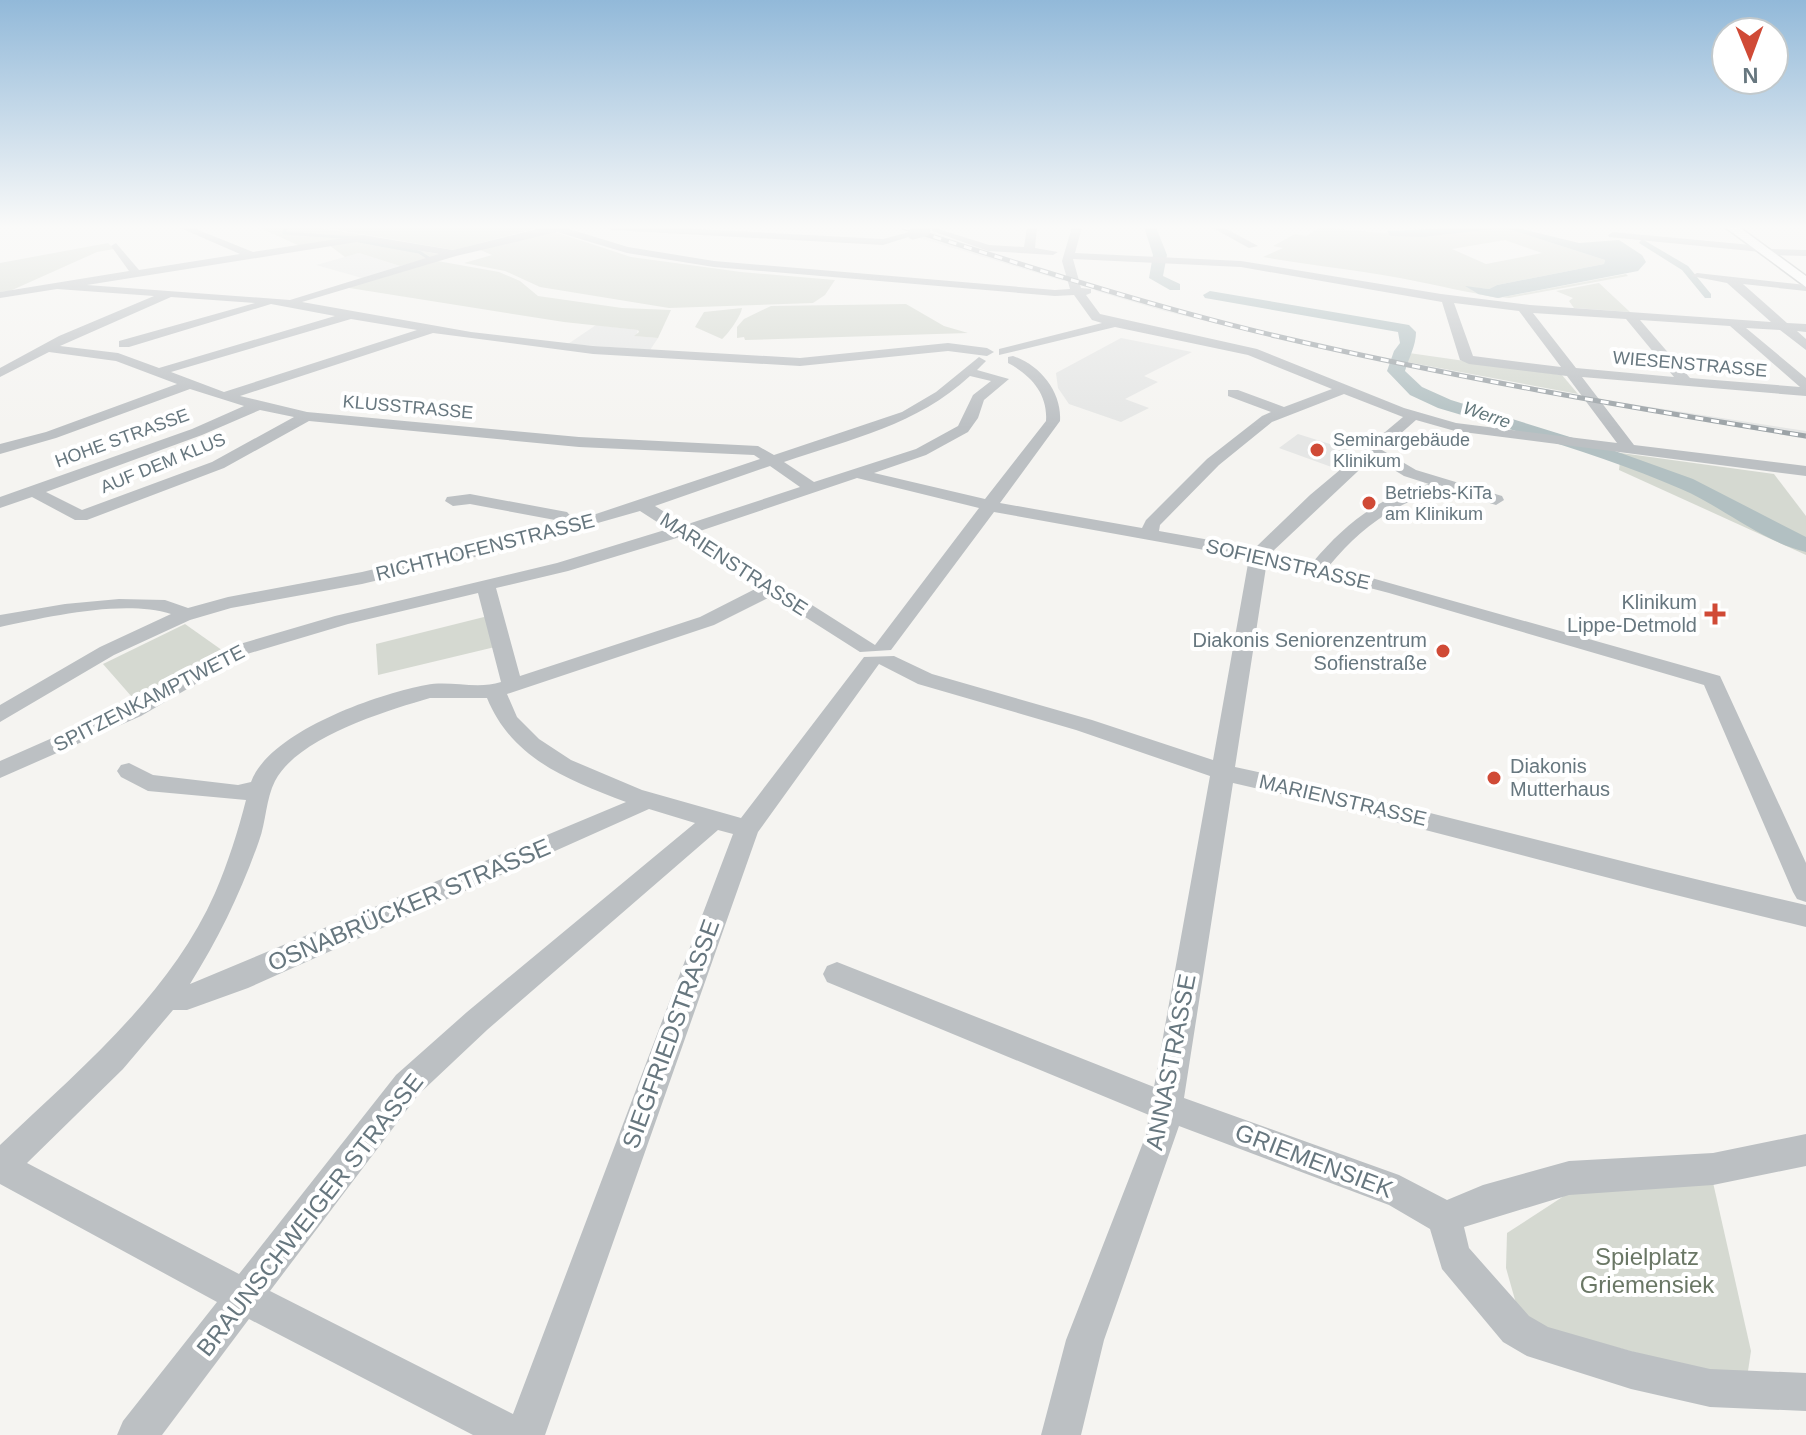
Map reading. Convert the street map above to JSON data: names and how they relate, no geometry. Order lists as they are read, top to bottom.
{
  "streets": {
    "street": [
      "WIESENSTRASSE",
      "KLUSSTRASSE",
      "HOHE STRASSE",
      "AUF DEM KLUS",
      "RICHTHOFENSTRASSE",
      "MARIENSTRASSE",
      "SOFIENSTRASSE",
      "SPITZENKAMPTWETE",
      "OSNABRÜCKER STRASSE",
      "SIEGFRIEDSTRASSE",
      "ANNASTRASSE",
      "GRIEMENSIEK",
      "BRAUNSCHWEIGER STRASSE"
    ]
  },
  "crossings": [
    ["KLUSSTRASSE", "HOHE STRASSE"],
    ["KLUSSTRASSE", "AUF DEM KLUS"],
    ["KLUSSTRASSE", "RICHTHOFENSTRASSE"],
    ["HOHE STRASSE", "AUF DEM KLUS"],
    ["RICHTHOFENSTRASSE", "MARIENSTRASSE"],
    ["RICHTHOFENSTRASSE", "SPITZENKAMPTWETE"],
    ["RICHTHOFENSTRASSE", "SIEGFRIEDSTRASSE"],
    ["MARIENSTRASSE", "SPITZENKAMPTWETE"],
    ["MARIENSTRASSE", "SIEGFRIEDSTRASSE"],
    ["MARIENSTRASSE", "ANNASTRASSE"],
    ["SOFIENSTRASSE", "SPITZENKAMPTWETE"],
    ["SOFIENSTRASSE", "SIEGFRIEDSTRASSE"],
    ["SOFIENSTRASSE", "ANNASTRASSE"],
    ["SPITZENKAMPTWETE", "SIEGFRIEDSTRASSE"],
    ["ANNASTRASSE", "GRIEMENSIEK"]
  ],
  "water": ["Werre"],
  "parks": ["Spielplatz Griemensiek"],
  "places": {
    "other": [
      "Seminargebäude Klinikum",
      "Betriebs-KiTa am Klinikum",
      "Diakonis Seniorenzentrum Sofienstraße",
      "Diakonis Mutterhaus"
    ],
    "health": ["Klinikum Lippe-Detmold"]
  },
  "north": "bottom"
}
